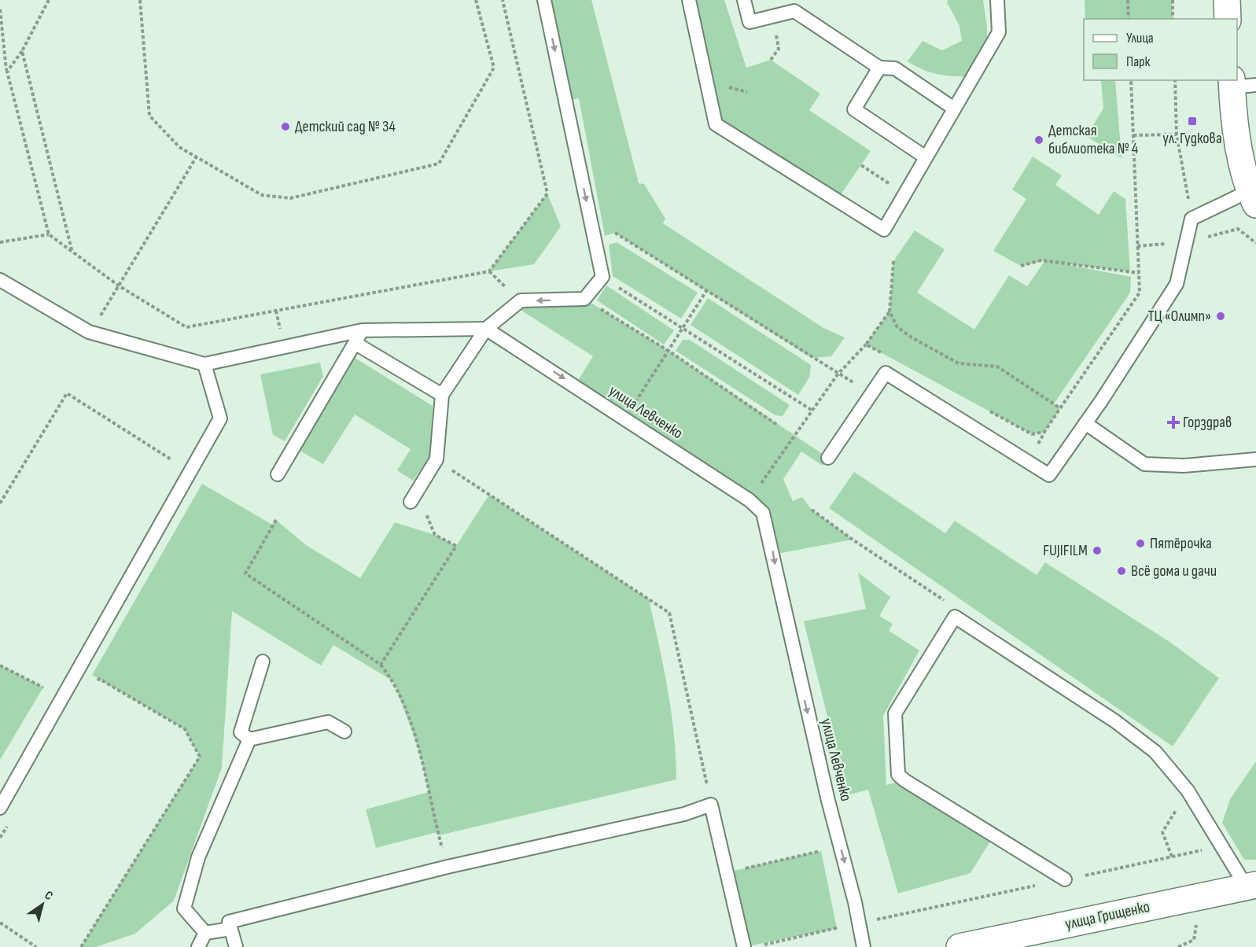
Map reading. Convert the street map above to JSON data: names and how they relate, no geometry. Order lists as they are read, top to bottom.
{
  "streets": {
    "street": ["улица Грищенко"],
    "lane": ["улица Левченко"]
  },
  "one_way": ["улица Левченко"],
  "places": {
    "transit": ["ул. Гудкова"],
    "other": [
      "Детский сад № 34",
      "Детская библиотека № 4",
      "ТЦ «Олимп»",
      "Пятёрочка",
      "FUJIFILM",
      "Всё дома и дачи"
    ],
    "health": ["Горздрав"]
  },
  "legend": ["Улица", "Парк"],
  "north": "top right"
}
